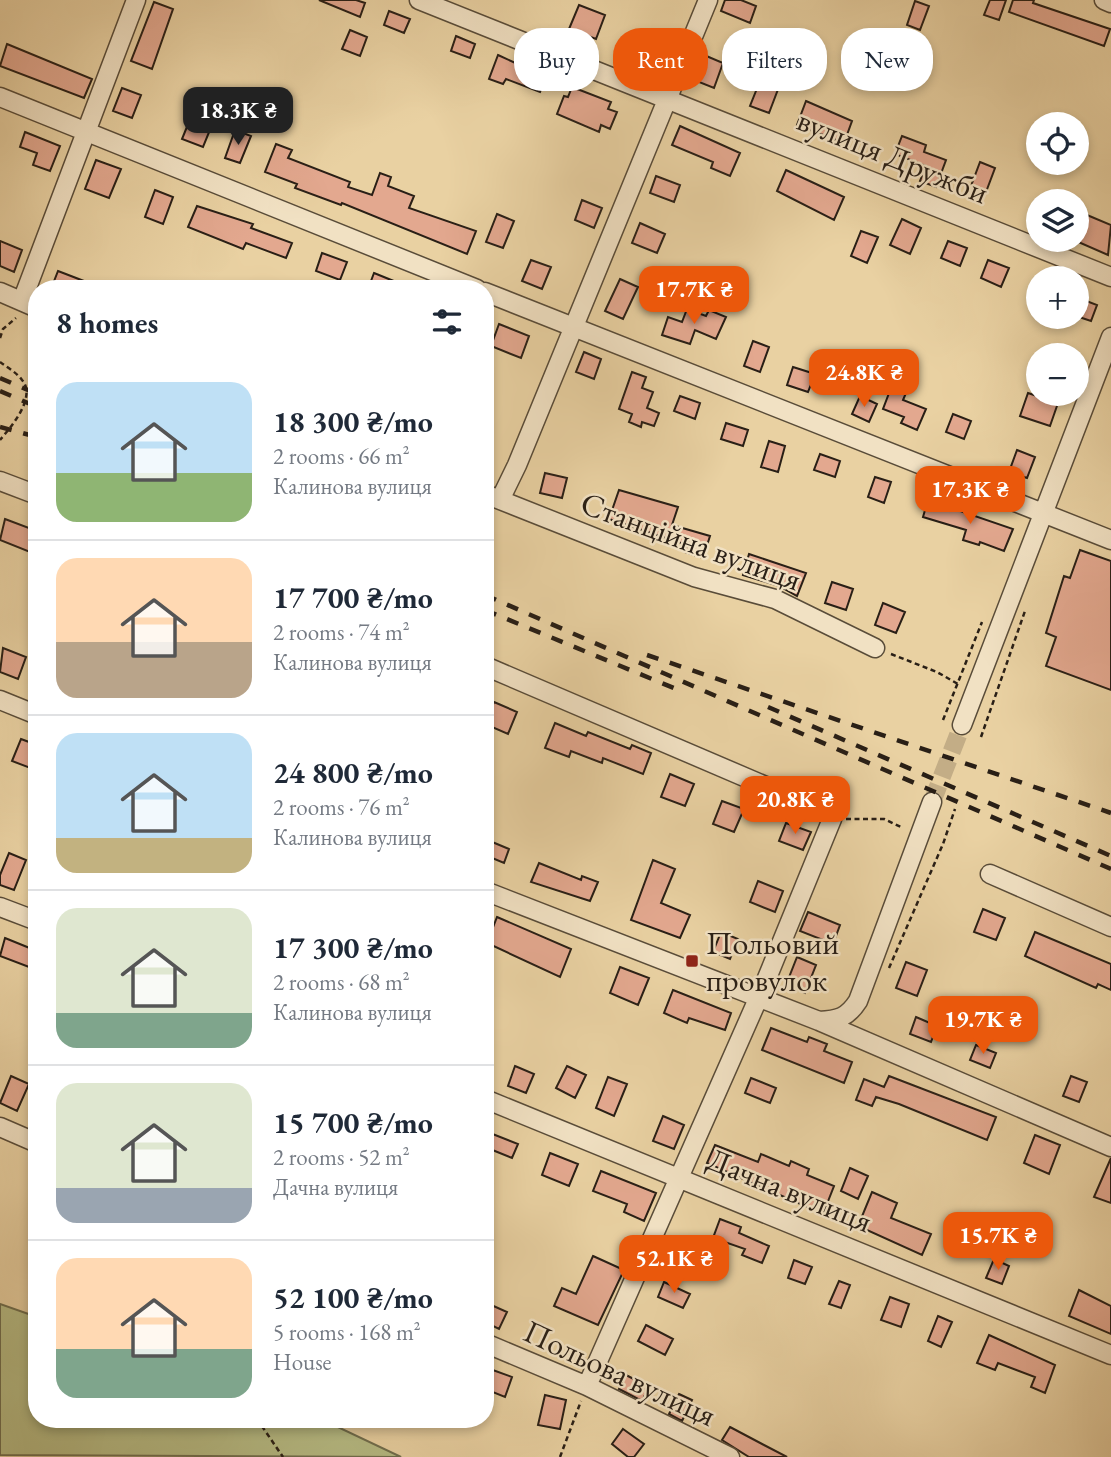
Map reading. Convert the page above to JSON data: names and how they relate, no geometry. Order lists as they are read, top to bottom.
{
  "streets": {
    "street": [
      "вулиця Дружби",
      "Станційна вулиця",
      "Дачна вулиця",
      "Польова вулиця"
    ]
  },
  "places": {
    "transit": ["Польовий провулок"]
  },
  "page": {
    "chip": [
      "Buy",
      "Rent",
      "Filters",
      "New"
    ],
    "price": [
      "18.3K ₴",
      "17.7K ₴",
      "24.8K ₴",
      "17.3K ₴",
      "20.8K ₴",
      "19.7K ₴",
      "15.7K ₴",
      "52.1K ₴"
    ],
    "map_buttons": ["+", "−"],
    "heading": "8 homes",
    "list": [
      {
        "name": "18 300 ₴/mo",
        "note": "2 rooms · 66 m² · Калинова вулиця"
      },
      {
        "name": "17 700 ₴/mo",
        "note": "2 rooms · 74 m² · Калинова вулиця"
      },
      {
        "name": "24 800 ₴/mo",
        "note": "2 rooms · 76 m² · Калинова вулиця"
      },
      {
        "name": "17 300 ₴/mo",
        "note": "2 rooms · 68 m² · Калинова вулиця"
      },
      {
        "name": "15 700 ₴/mo",
        "note": "2 rooms · 52 m² · Дачна вулиця"
      },
      {
        "name": "52 100 ₴/mo",
        "note": "5 rooms · 168 m² · House"
      }
    ]
  }
}
